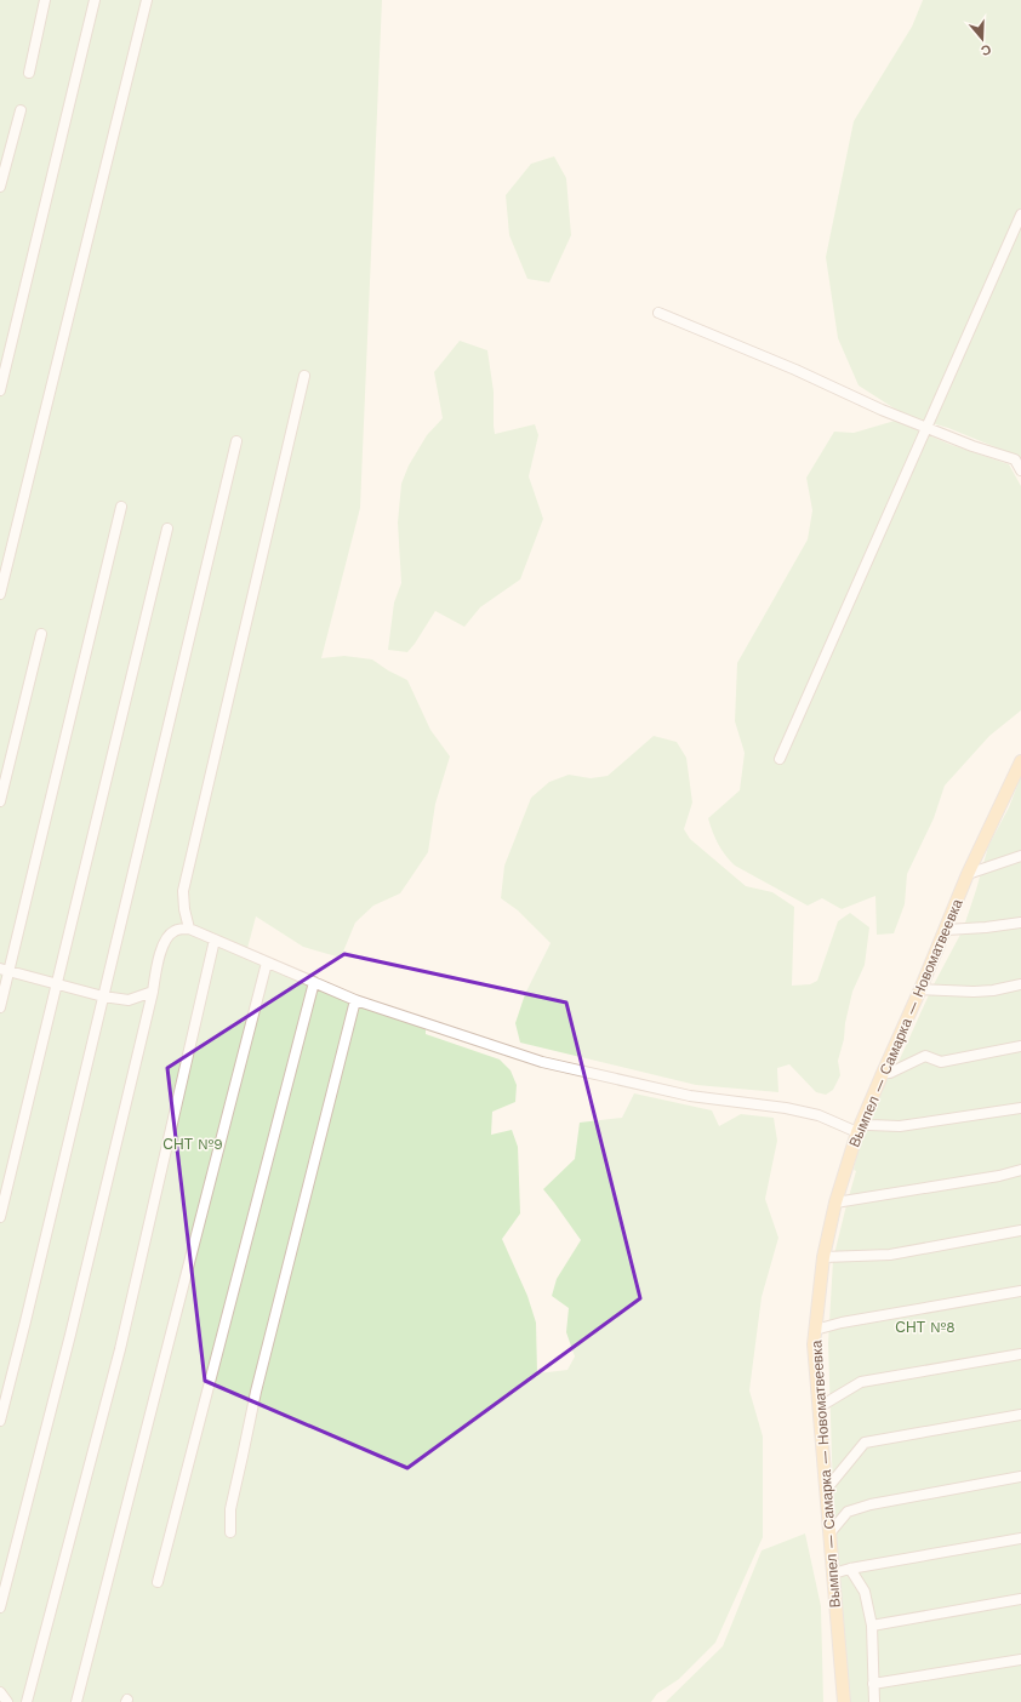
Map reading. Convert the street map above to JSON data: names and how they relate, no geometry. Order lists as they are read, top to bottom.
{
  "streets": {
    "main road": ["Вымпел — Самарка — Новоматвеевка"]
  },
  "parks": ["СНТ №9", "СНТ №8"],
  "north": "bottom"
}
